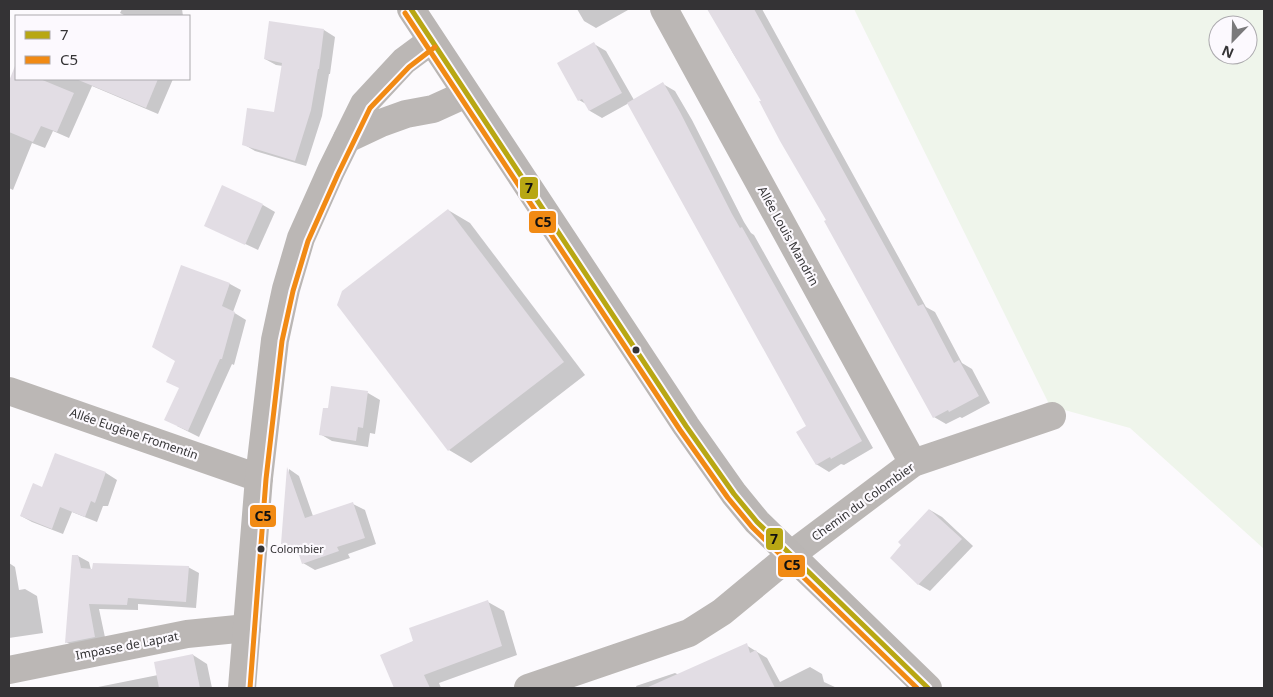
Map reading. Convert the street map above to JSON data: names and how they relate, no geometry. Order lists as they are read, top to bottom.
{
  "streets": {
    "street": [
      "Allée Louis Mandrin",
      "Allée Eugène Fromentin",
      "Chemin du Colombier",
      "Impasse de Laprat"
    ]
  },
  "crossings": [
    ["Allée Louis Mandrin", "Chemin du Colombier"]
  ],
  "places": ["Colombier"],
  "lines": ["transit line 7", "transit line C5"],
  "legend": ["7", "C5"],
  "north": "bottom left"
}
